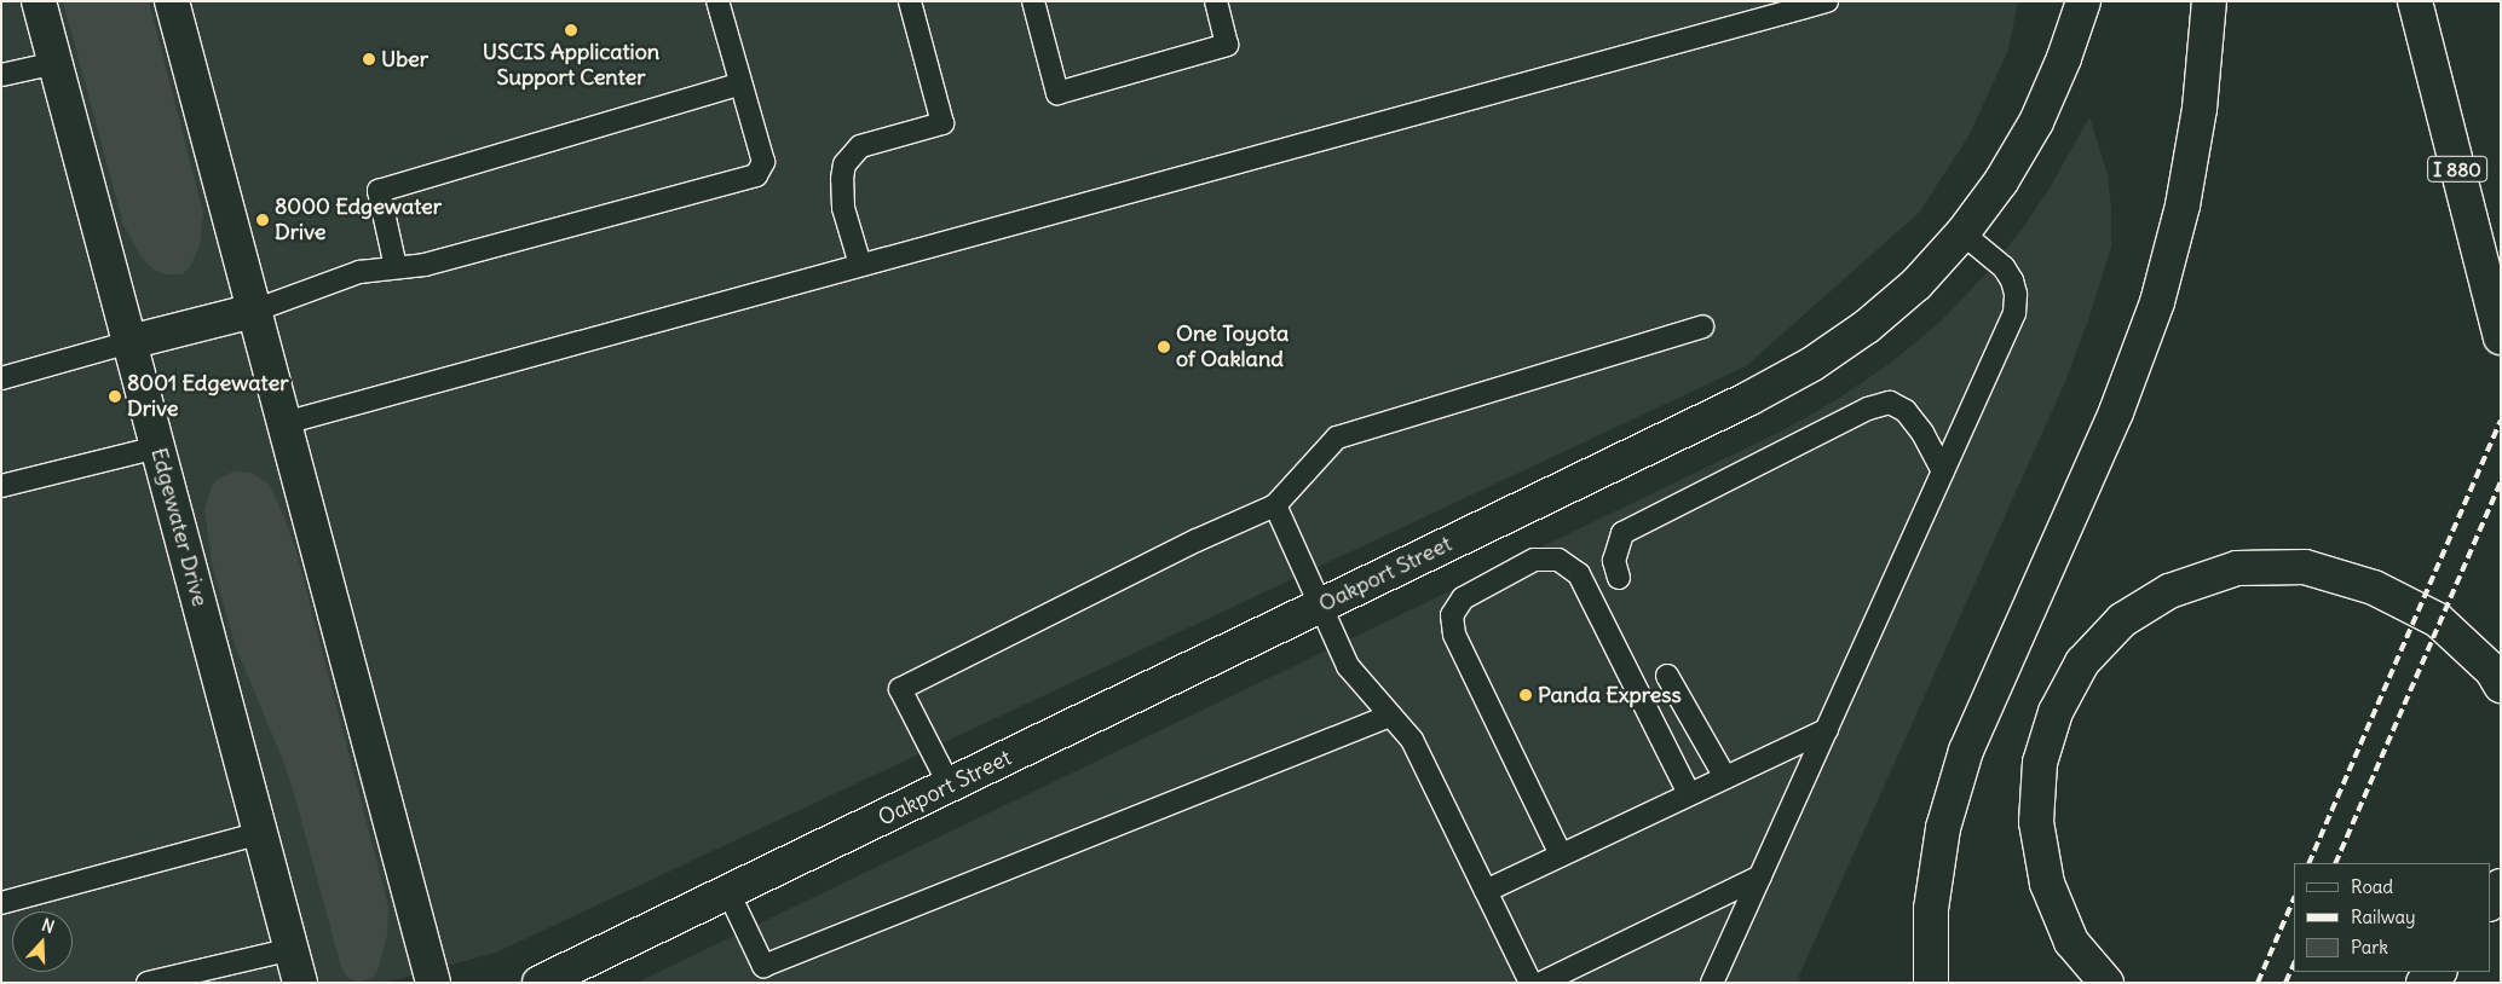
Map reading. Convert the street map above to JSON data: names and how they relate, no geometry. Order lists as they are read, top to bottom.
{
  "streets": {
    "main road": ["I 880", "Edgewater Drive", "Oakport Street"]
  },
  "places": [
    "USCIS Application Support Center",
    "Uber",
    "8000 Edgewater Drive",
    "One Toyota of Oakland",
    "8001 Edgewater Drive",
    "Panda Express"
  ],
  "legend": ["Road", "Railway", "Park"],
  "north": "top"
}
